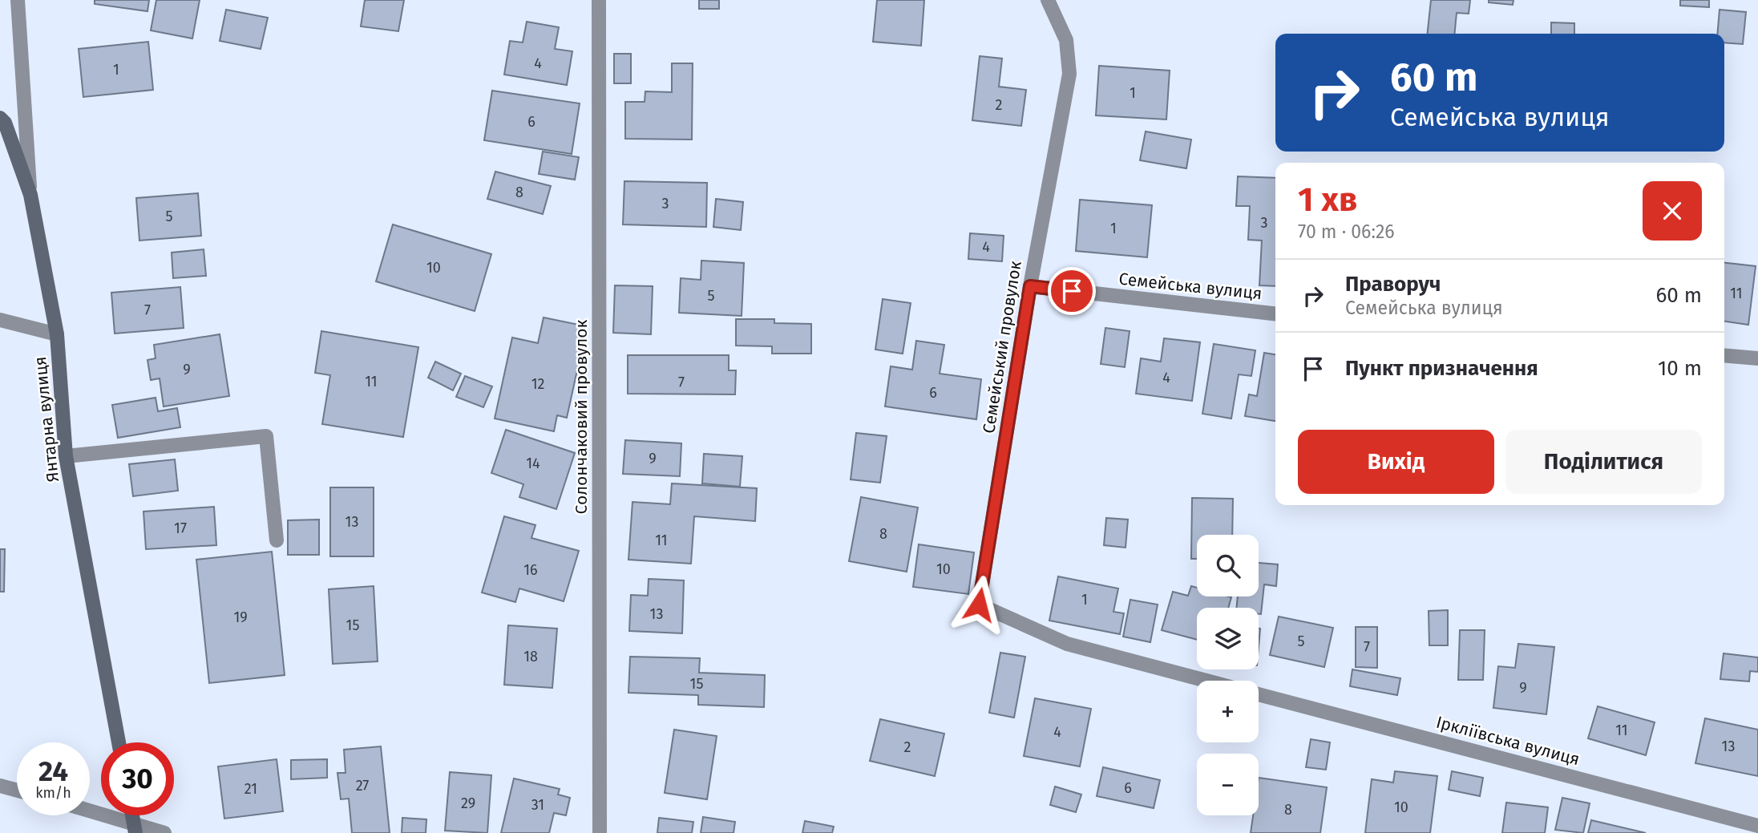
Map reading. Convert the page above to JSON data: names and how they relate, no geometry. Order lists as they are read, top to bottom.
{
  "streets": {
    "main road": ["Янтарна вулиця"],
    "street": [
      "Семейська вулиця",
      "Семейський провулок",
      "Солончаковий провулок",
      "Іркліївська вулиця"
    ]
  },
  "crossings": [
    ["Семейська вулиця", "Семейський провулок"]
  ],
  "house_numbers": [
    "4",
    "1",
    "1",
    "2",
    "6",
    "8",
    "3",
    "5",
    "3",
    "1",
    "4",
    "10",
    "11",
    "5",
    "7",
    "9",
    "4",
    "11",
    "7",
    "12",
    "6",
    "9",
    "14",
    "13",
    "17",
    "8",
    "11",
    "10",
    "16",
    "1",
    "13",
    "19",
    "15",
    "5",
    "7",
    "18",
    "15",
    "9",
    "11",
    "4",
    "13",
    "2",
    "27",
    "6",
    "21",
    "29",
    "31",
    "10",
    "8"
  ],
  "page": {
    "turn": ["60 m", "Семейська вулиця"],
    "heading": ["1 хв", "70 m · 06:26"],
    "list": [
      {
        "name": "Праворуч",
        "note": "Семейська вулиця",
        "value": "60 m"
      },
      {
        "name": "Пункт призначення",
        "value": "10 m"
      }
    ],
    "buttons": ["Вихід", "Поділитися"],
    "map_buttons": ["+", "−"],
    "speed": "24 km/h",
    "limit": "30"
  }
}
